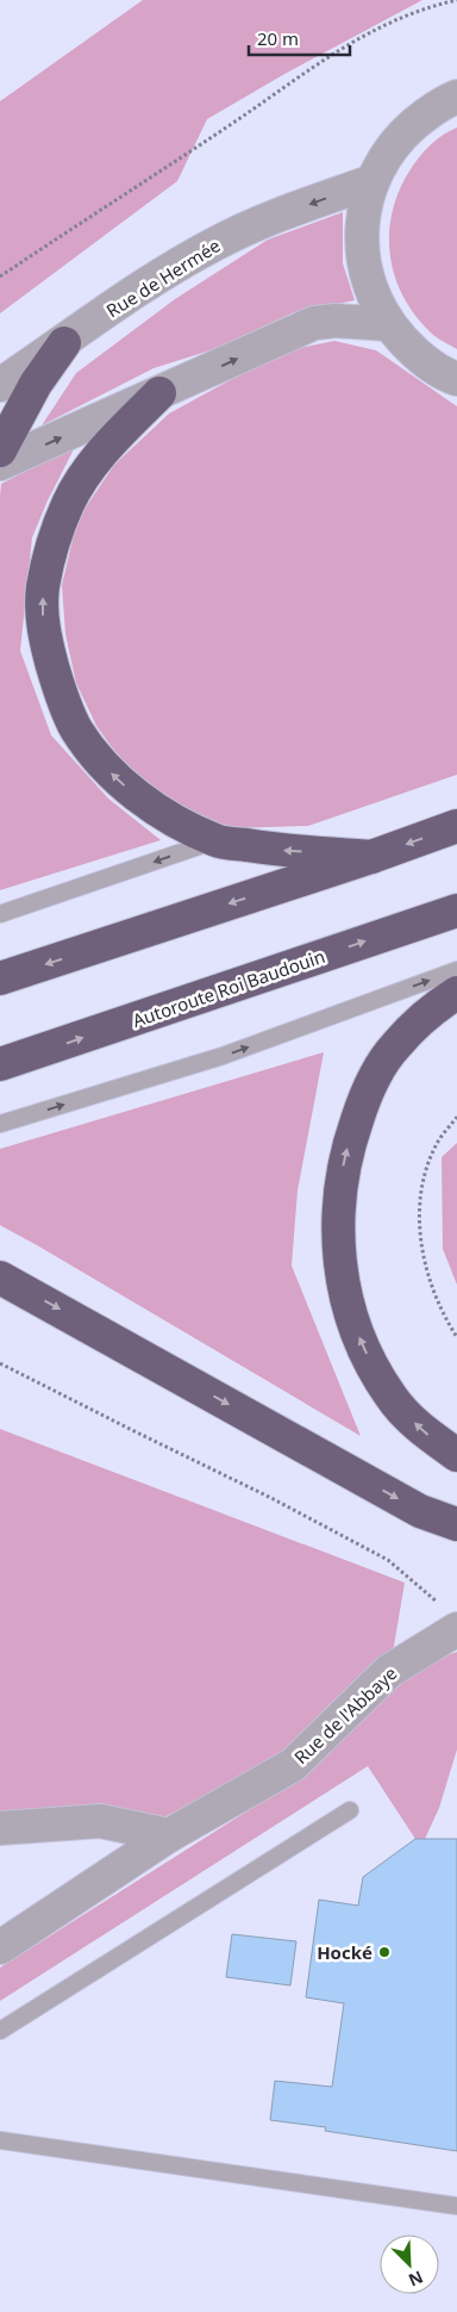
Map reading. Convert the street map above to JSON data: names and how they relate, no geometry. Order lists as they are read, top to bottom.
{
  "streets": {
    "highway": ["Autoroute Roi Baudouin"],
    "street": ["Rue de Hermée", "Rue de l'Abbaye"]
  },
  "places": ["Hocké"],
  "scale_bar": "20 m",
  "north": "bottom right"
}
